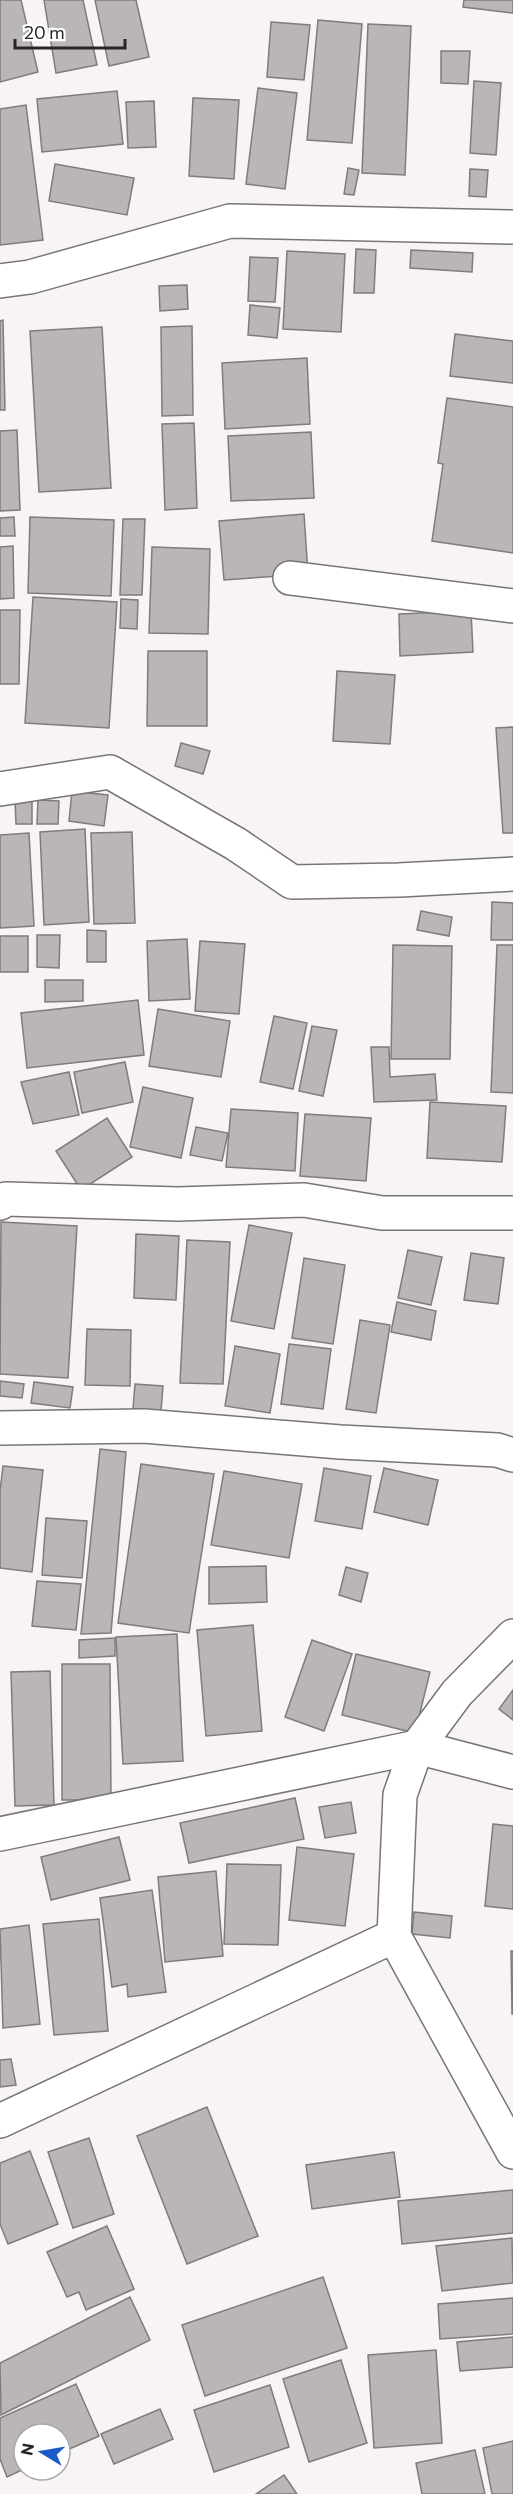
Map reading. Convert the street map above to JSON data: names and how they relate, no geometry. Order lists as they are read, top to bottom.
{
  "scale_bar": "20 m",
  "north": "left"
}
